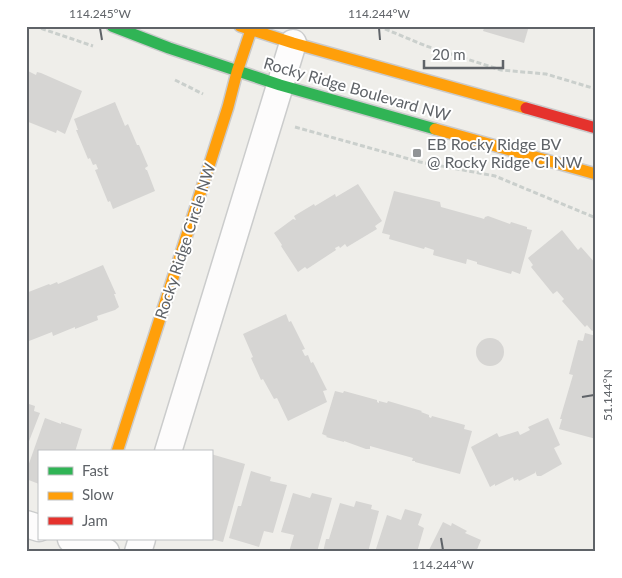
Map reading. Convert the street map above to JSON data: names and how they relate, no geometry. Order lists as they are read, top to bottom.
{
  "streets": {
    "street": ["Rocky Ridge Boulevard NW", "Rocky Ridge Circle NW"]
  },
  "crossings": [
    ["Rocky Ridge Boulevard NW", "Rocky Ridge Circle NW"]
  ],
  "places": {
    "transit": ["EB Rocky Ridge BV @ Rocky Ridge CI NW"]
  },
  "legend": ["Fast", "Slow", "Jam"],
  "scale_bar": "20 m",
  "coordinates": ["114.245°W", "114.244°W", "51.144°N"]
}
